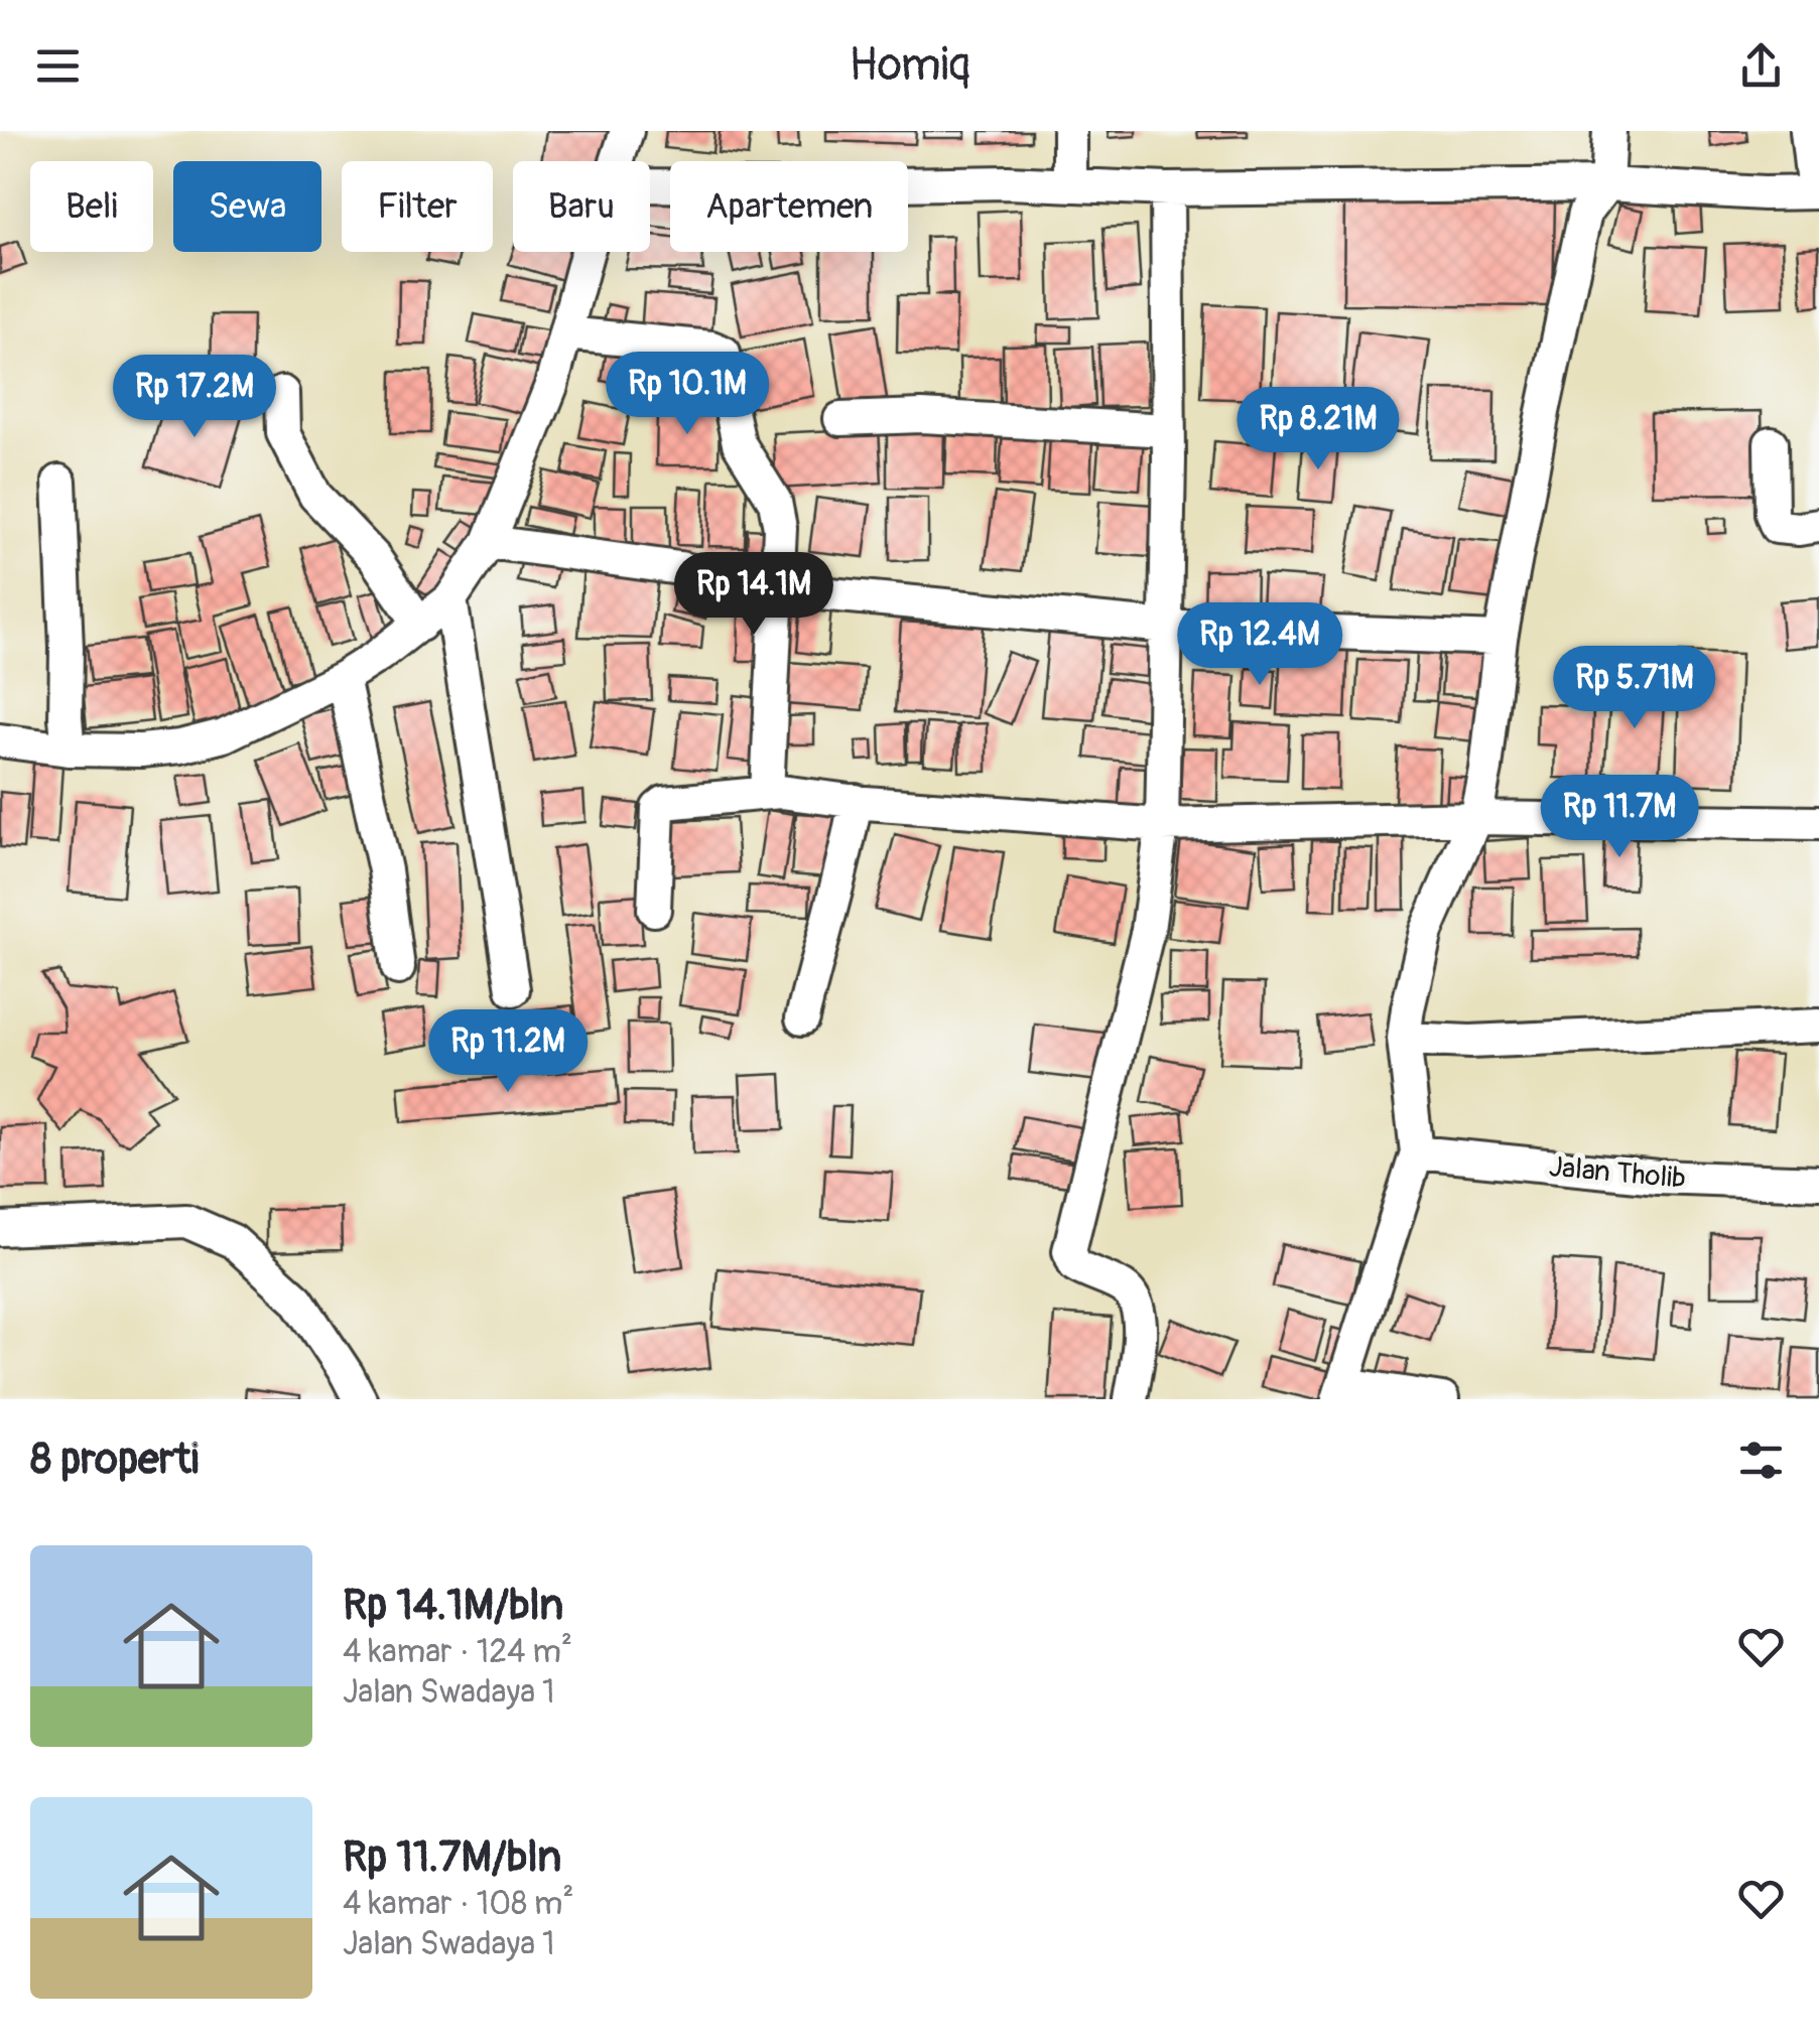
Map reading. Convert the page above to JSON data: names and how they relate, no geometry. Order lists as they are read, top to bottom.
{
  "streets": {
    "street": ["Jalan Tholib"]
  },
  "page": {
    "header": "Homiq",
    "chip": [
      "Beli",
      "Sewa",
      "Filter",
      "Baru",
      "Apartemen"
    ],
    "price": [
      "Rp 10.1M",
      "Rp 17.2M",
      "Rp 8.21M",
      "Rp 14.1M",
      "Rp 12.4M",
      "Rp 5.71M",
      "Rp 11.7M",
      "Rp 11.2M"
    ],
    "heading": "8 properti",
    "list": [
      {
        "name": "Rp 14.1M/bln",
        "note": "4 kamar · 124 m² · Jalan Swadaya 1"
      },
      {
        "name": "Rp 11.7M/bln",
        "note": "4 kamar · 108 m² · Jalan Swadaya 1"
      }
    ]
  }
}
